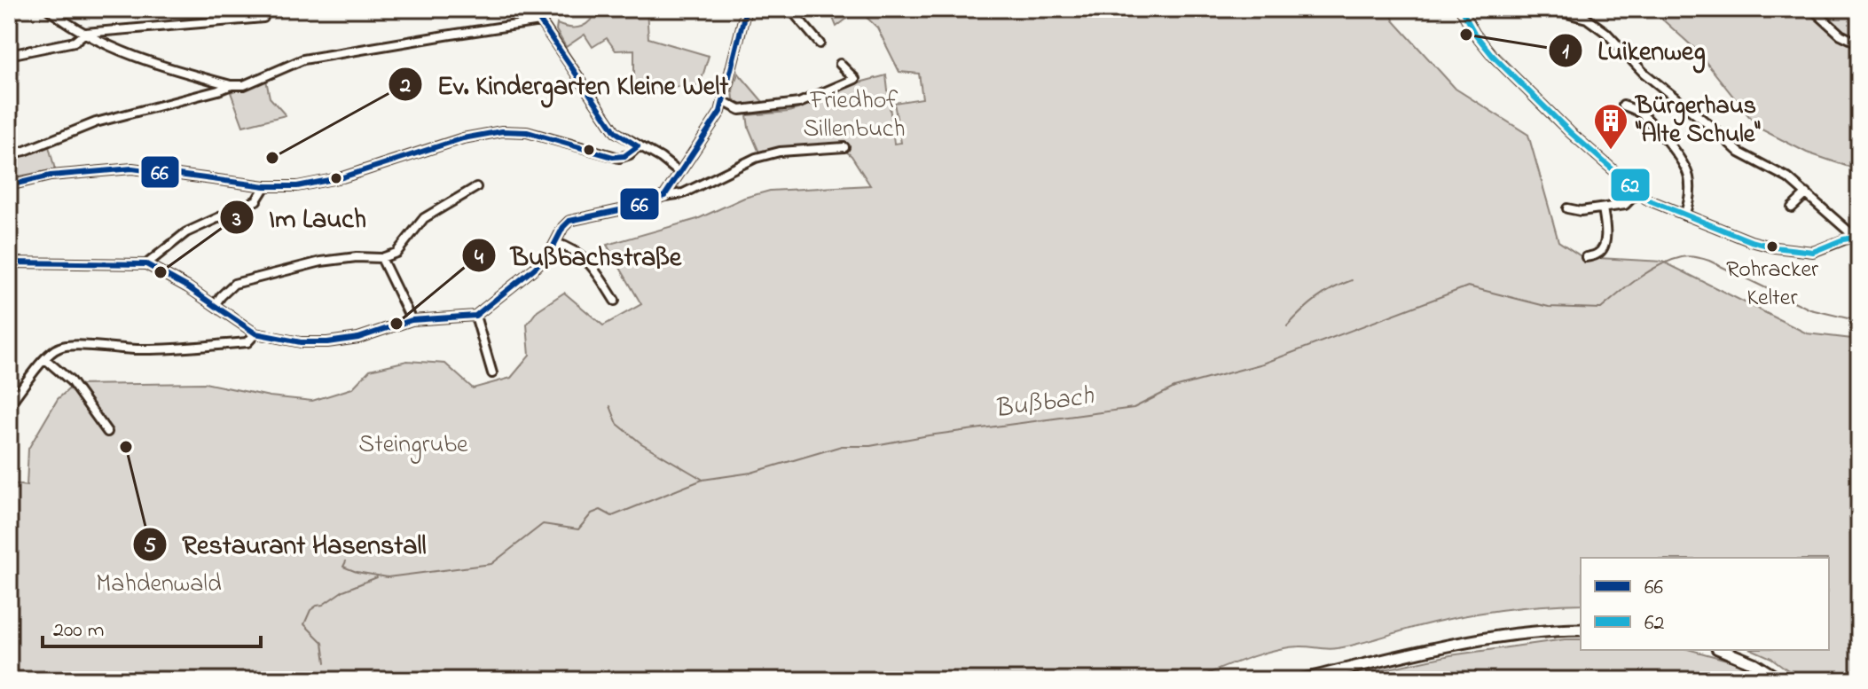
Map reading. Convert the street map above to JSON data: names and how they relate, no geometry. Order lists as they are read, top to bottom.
{
  "water": ["Bußbach"],
  "parks": ["Friedhof Sillenbuch", "Steingrube", "Mahdenwald"],
  "places": {
    "other": [
      "Luikenweg",
      "Ev. Kindergarten Kleine Welt",
      "Rohracker Kelter",
      "Im Lauch",
      "Bußbachstraße",
      "Restaurant Hasenstall"
    ],
    "building": ["Bürgerhaus \"Alte Schule\""]
  },
  "lines": ["transit line 66", "transit line 62"],
  "legend": ["66", "62"],
  "scale_bar": "200 m"
}
